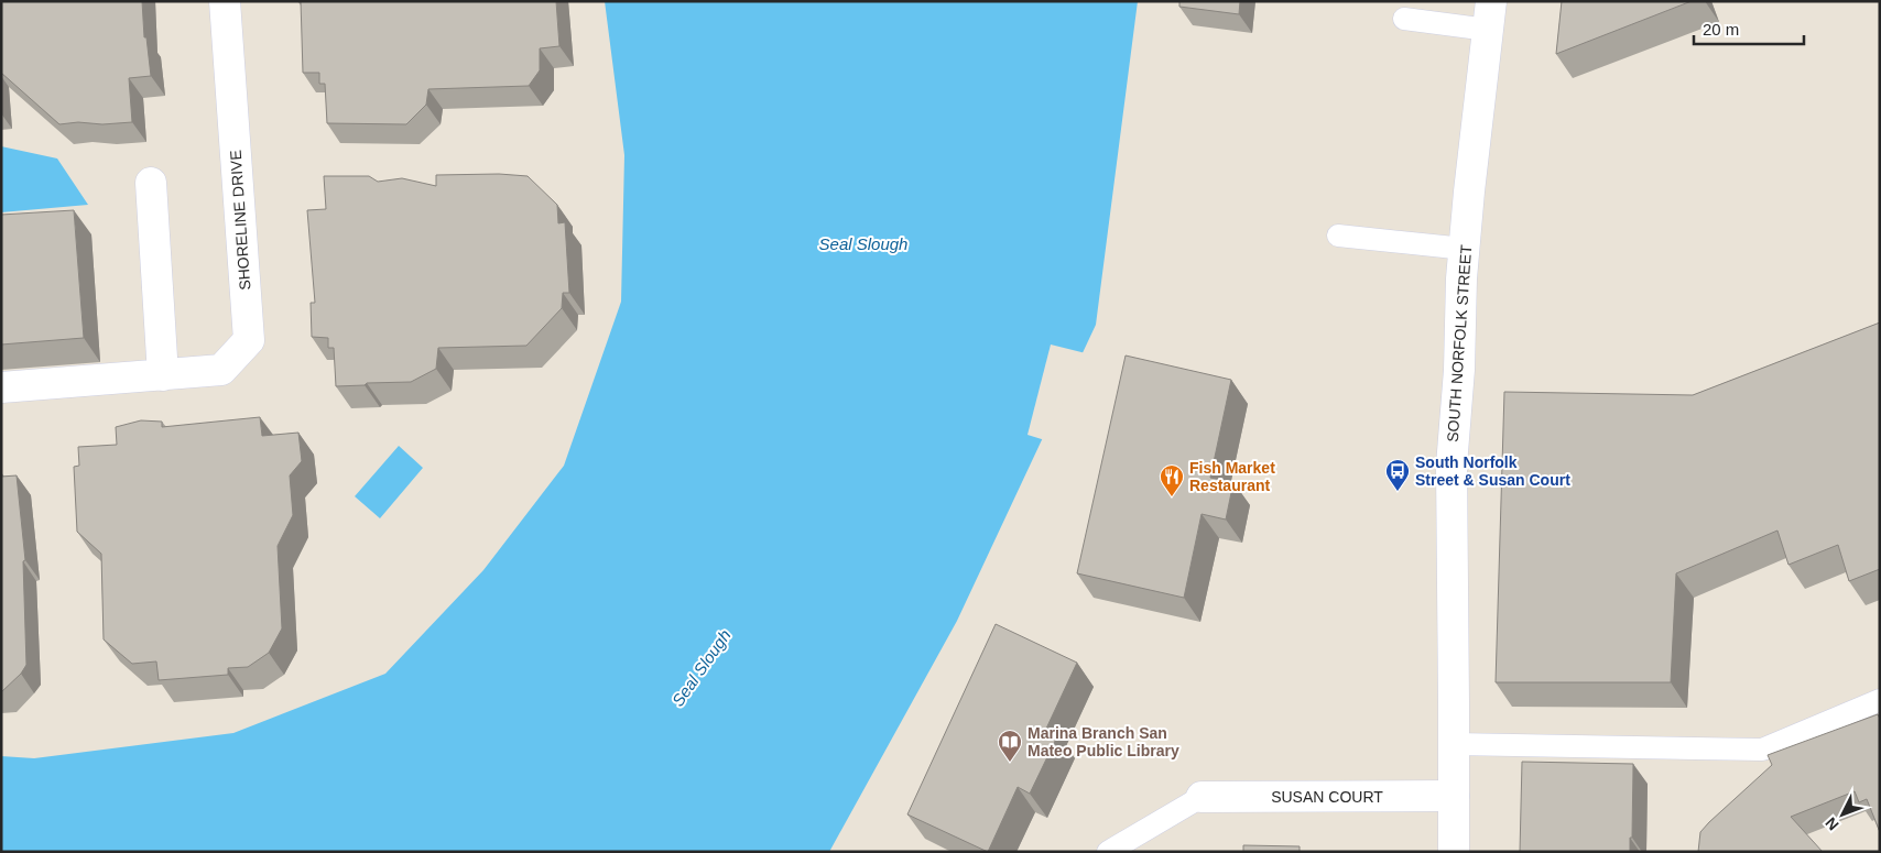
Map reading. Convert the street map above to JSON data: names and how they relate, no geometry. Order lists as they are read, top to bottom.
{
  "streets": {
    "street": ["SHORELINE DRIVE", "SOUTH NORFOLK STREET", "SUSAN COURT"]
  },
  "crossings": [
    ["SOUTH NORFOLK STREET", "SUSAN COURT"]
  ],
  "water": ["Seal Slough"],
  "places": {
    "bus stop": ["South Norfolk Street & Susan Court"],
    "restaurant": ["Fish Market Restaurant"],
    "library": ["Marina Branch San Mateo Public Library"]
  },
  "scale_bar": "20 m",
  "north": "bottom left"
}
